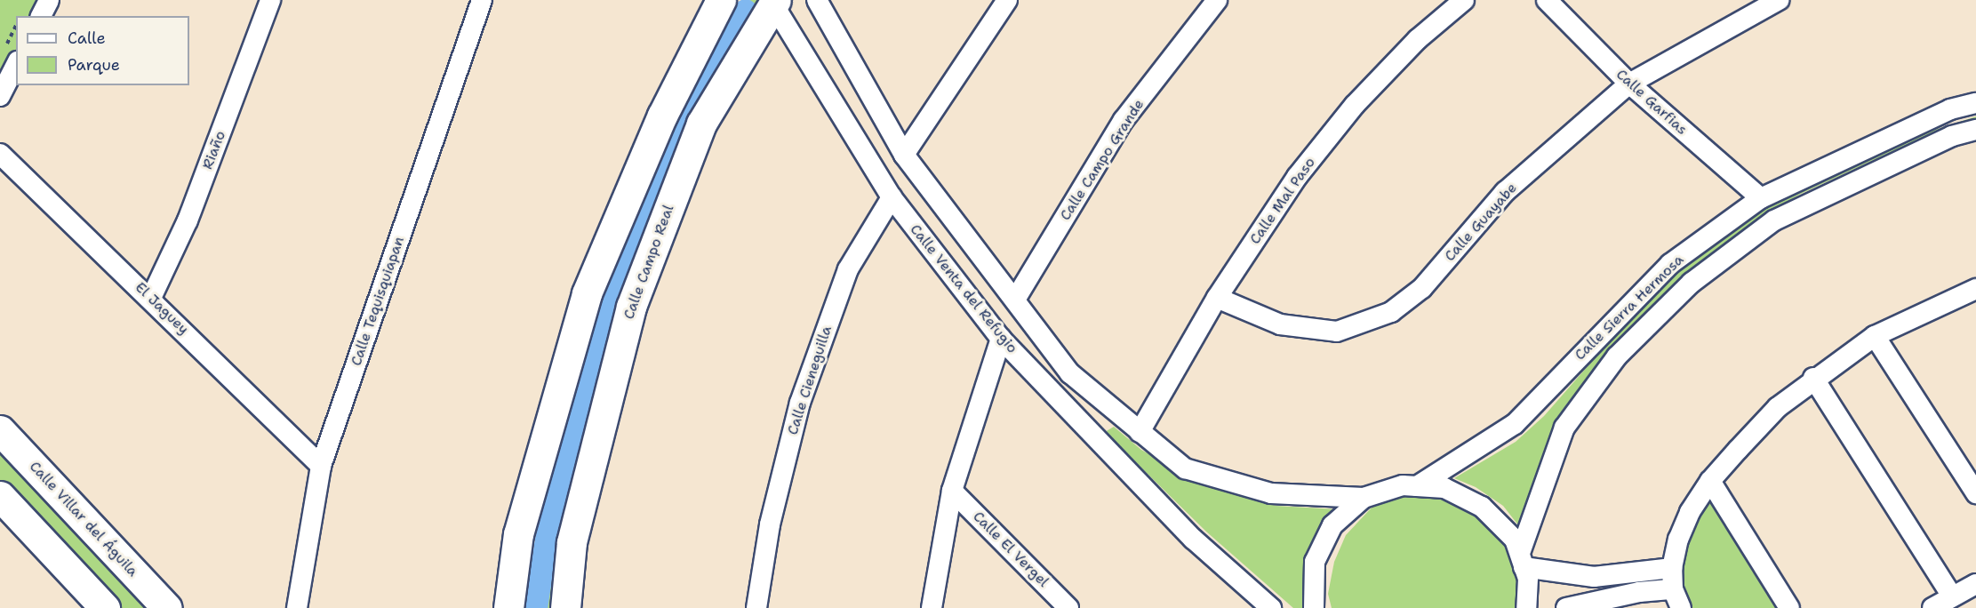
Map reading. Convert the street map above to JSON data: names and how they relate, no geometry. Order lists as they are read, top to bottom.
{
  "streets": {
    "street": [
      "Calle Garfias",
      "Riaño",
      "Calle Campo Grande",
      "Calle Mal Paso",
      "Calle Guayabe",
      "Calle Campo Real",
      "Calle Venta del Refugio",
      "Calle Tequisquiapan",
      "Calle Sierra Hermosa",
      "El Jaguey",
      "Calle Cieneguilla",
      "Calle Villar del Águila",
      "Calle El Vergel"
    ]
  },
  "crossings": [
    ["Calle Garfias", "Calle Guayabe"],
    ["Calle Garfias", "Calle Sierra Hermosa"],
    ["Riaño", "El Jaguey"],
    ["Calle Mal Paso", "Calle Guayabe"],
    ["Calle Campo Real", "Calle Venta del Refugio"],
    ["Calle Venta del Refugio", "Calle Cieneguilla"],
    ["Calle Tequisquiapan", "El Jaguey"]
  ],
  "legend": ["Calle", "Parque"]
}
